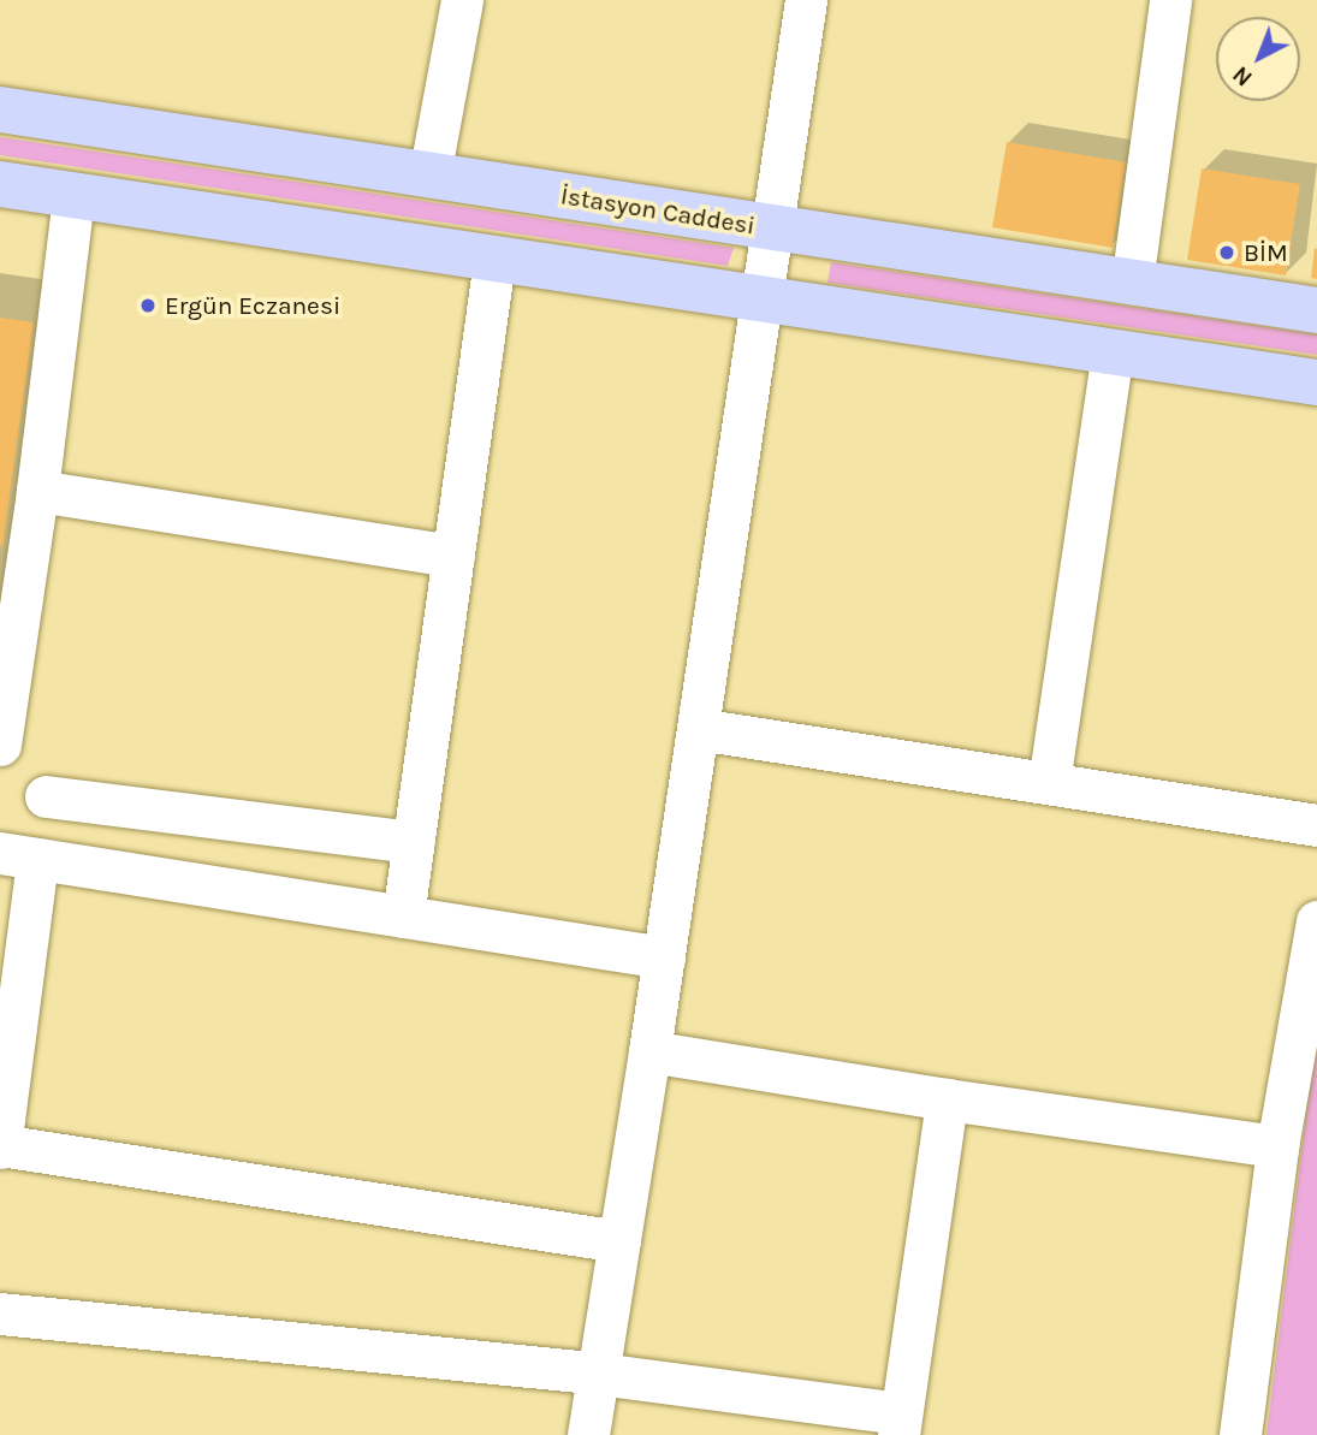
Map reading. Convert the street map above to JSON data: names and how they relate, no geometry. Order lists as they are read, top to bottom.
{
  "streets": {
    "main road": ["İstasyon Caddesi"]
  },
  "places": ["BİM", "Ergün Eczanesi"],
  "north": "bottom left"
}
